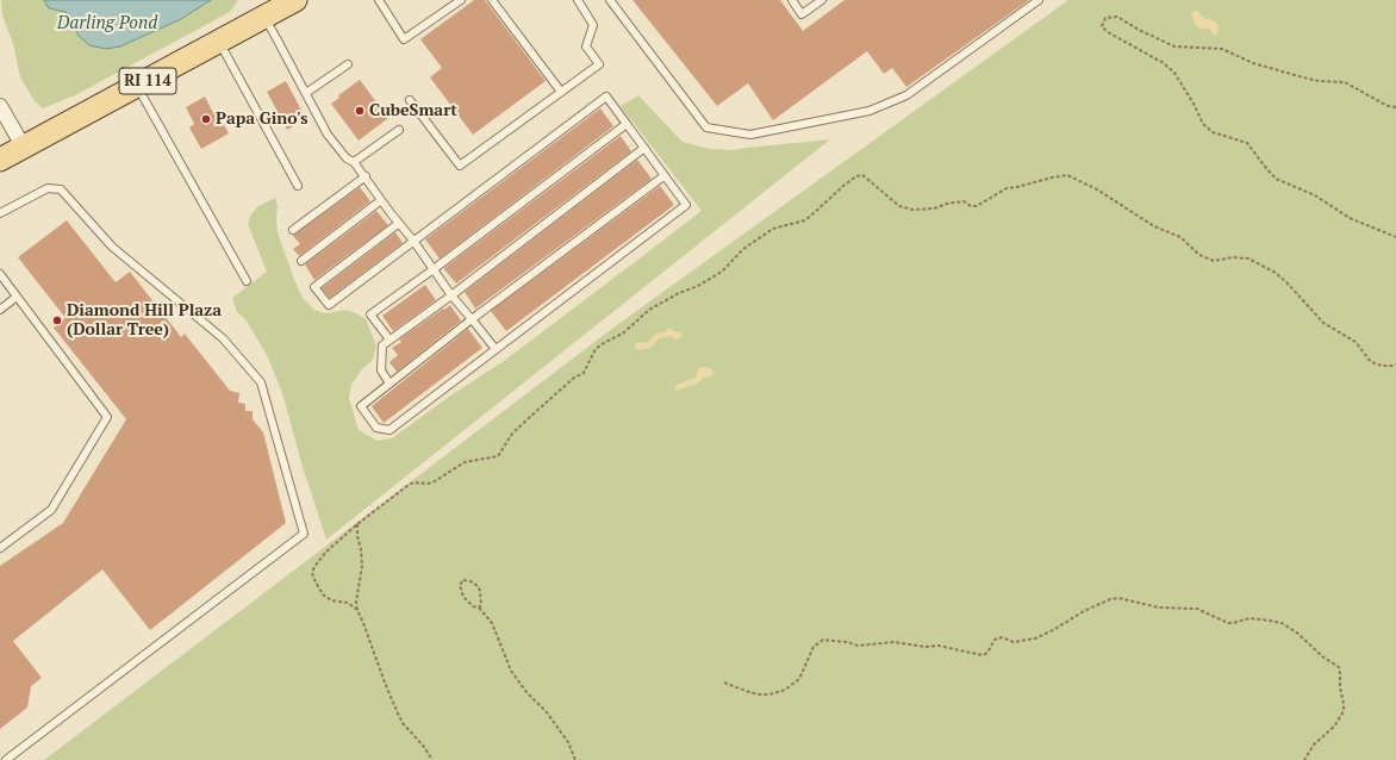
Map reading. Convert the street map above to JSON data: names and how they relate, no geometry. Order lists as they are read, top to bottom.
{
  "streets": {
    "main road": ["RI 114"]
  },
  "water": ["Darling Pond"],
  "places": ["CubeSmart", "Papa Gino's", "Diamond Hill Plaza (Dollar Tree)"]
}
